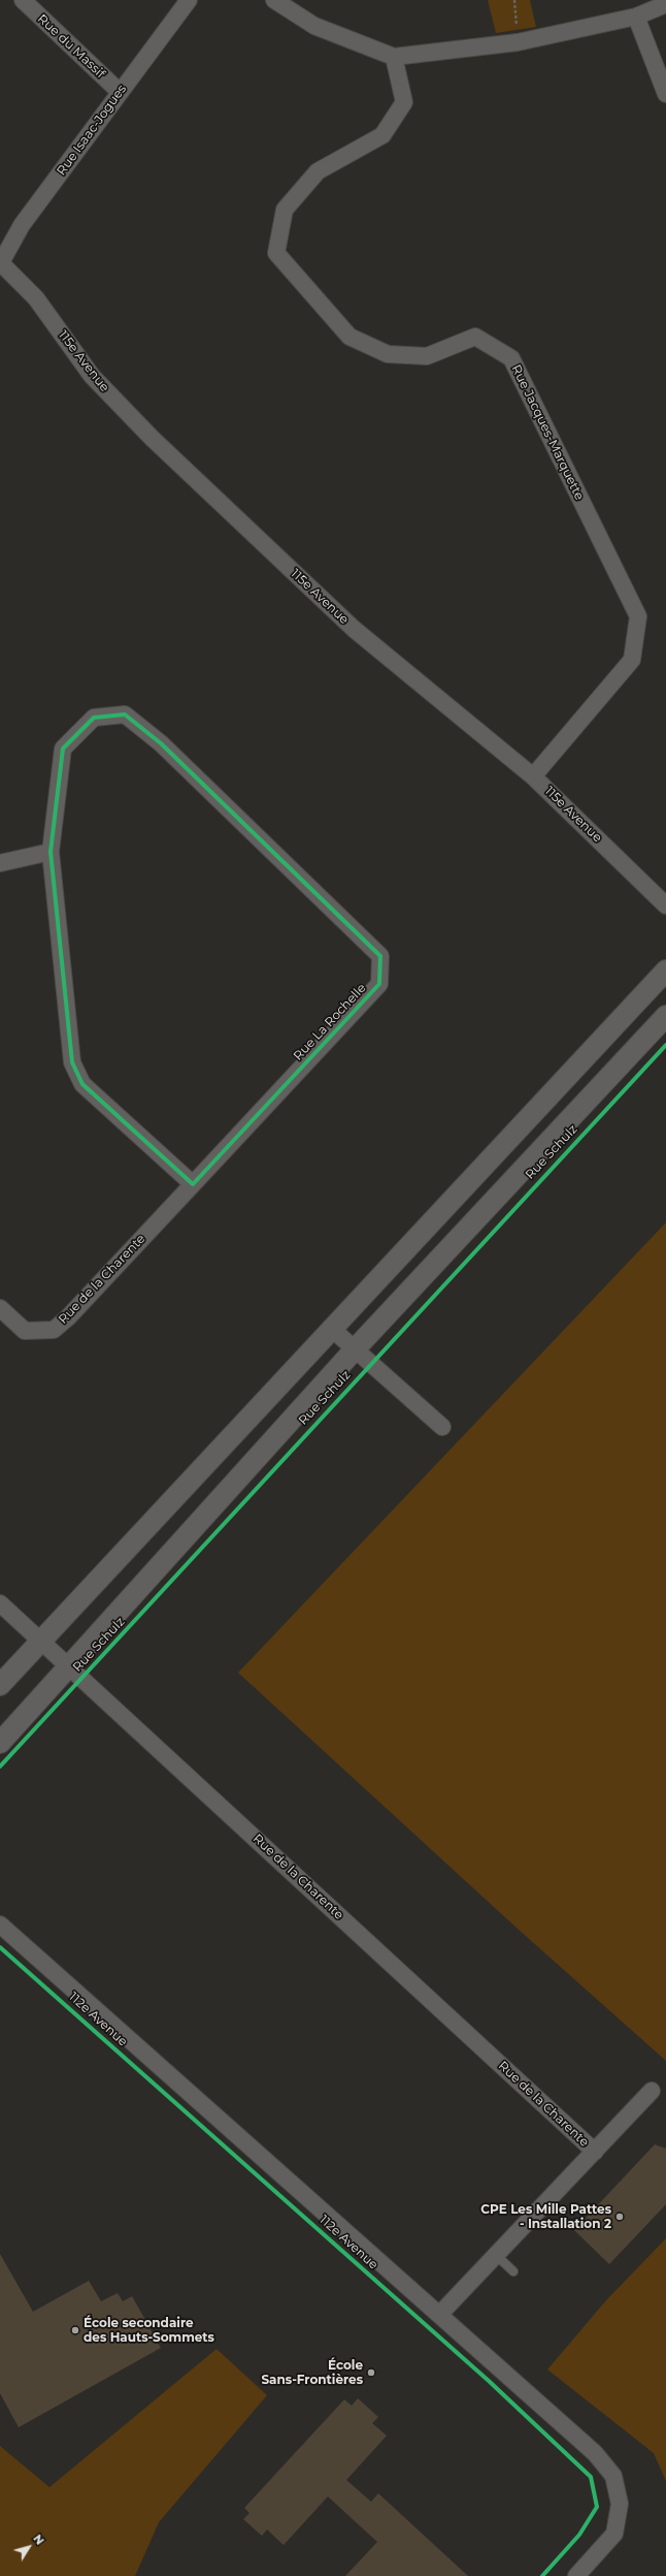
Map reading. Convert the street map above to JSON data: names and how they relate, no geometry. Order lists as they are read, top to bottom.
{
  "streets": {
    "street": [
      "Rue du Massif",
      "Rue Isaac-Jogues",
      "115e Avenue",
      "Rue Jacques-Marquette",
      "Rue La Rochelle",
      "Rue Schulz",
      "Rue de la Charente",
      "112e Avenue"
    ]
  },
  "crossings": [
    ["Rue du Massif", "Rue Isaac-Jogues"],
    ["Rue Isaac-Jogues", "115e Avenue"],
    ["115e Avenue", "Rue Jacques-Marquette"],
    ["Rue La Rochelle", "Rue de la Charente"],
    ["Rue Schulz", "Rue de la Charente"]
  ],
  "places": ["CPE Les Mille Pattes - Installation 2", "École secondaire des Hauts-Sommets", "École Sans-Frontières"],
  "north": "top right"
}
